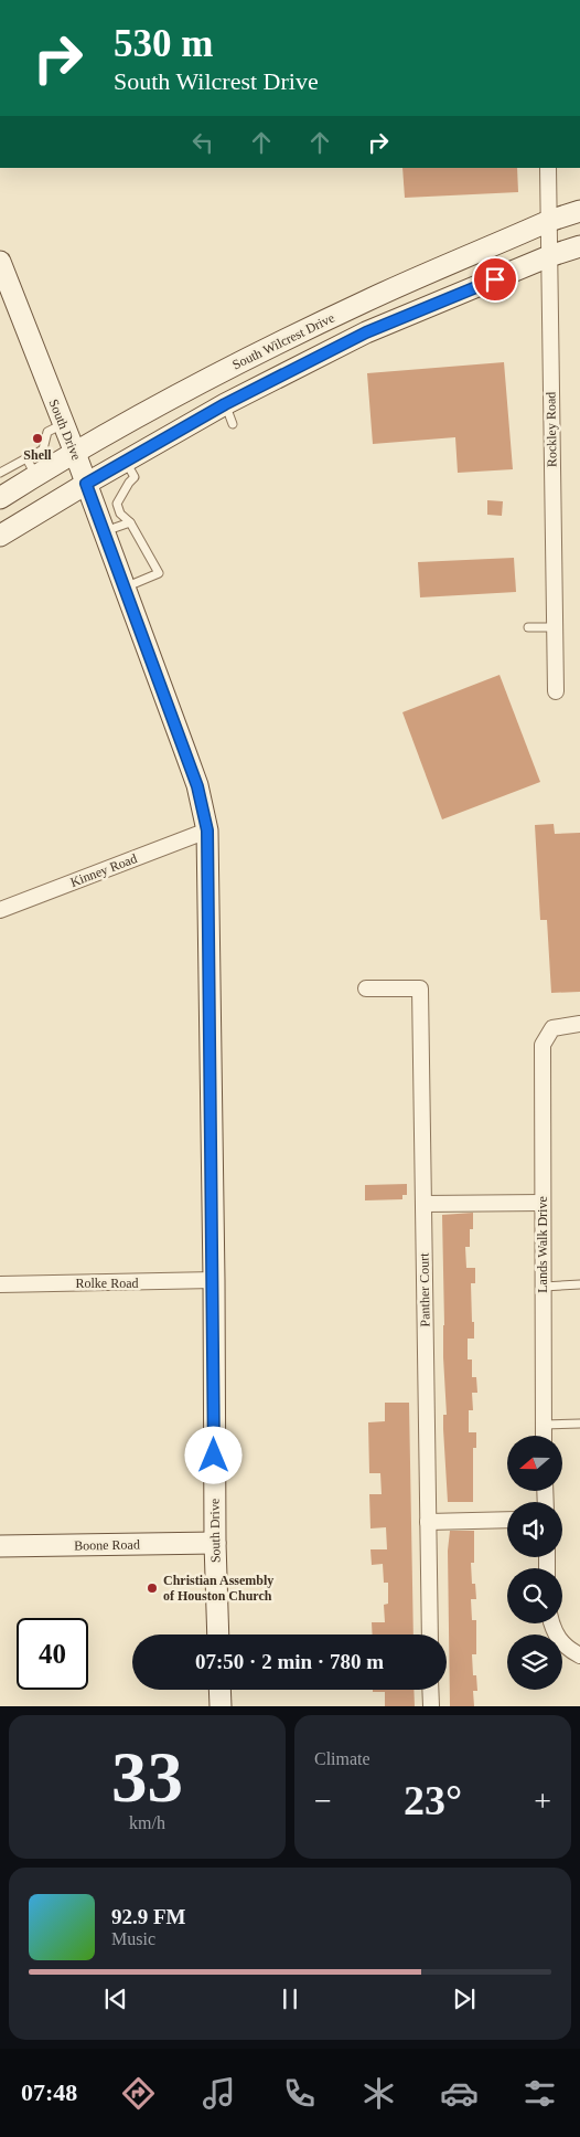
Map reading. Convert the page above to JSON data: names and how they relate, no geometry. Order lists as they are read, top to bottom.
{
  "streets": {
    "street": [
      "South Wilcrest Drive",
      "South Drive",
      "Rockley Road",
      "Kinney Road",
      "Lands Walk Drive",
      "Rolke Road",
      "Panther Court",
      "Boone Road"
    ]
  },
  "crossings": [
    ["South Wilcrest Drive", "South Drive"],
    ["South Wilcrest Drive", "Rockley Road"],
    ["South Drive", "Kinney Road"],
    ["South Drive", "Rolke Road"],
    ["South Drive", "Boone Road"]
  ],
  "places": ["Shell", "Christian Assembly of Houston Church"],
  "north": "left",
  "page": {
    "turn": ["530 m", "South Wilcrest Drive"],
    "limit": "40",
    "trip": "07:50 · 2 min · 780 m",
    "tile": [
      ["33", "km/h"],
      "Climate"
    ],
    "heat": ["−", "23°", "+"],
    "song": ["92.9 FM", "Music"],
    "tabs": "07:48"
  }
}
